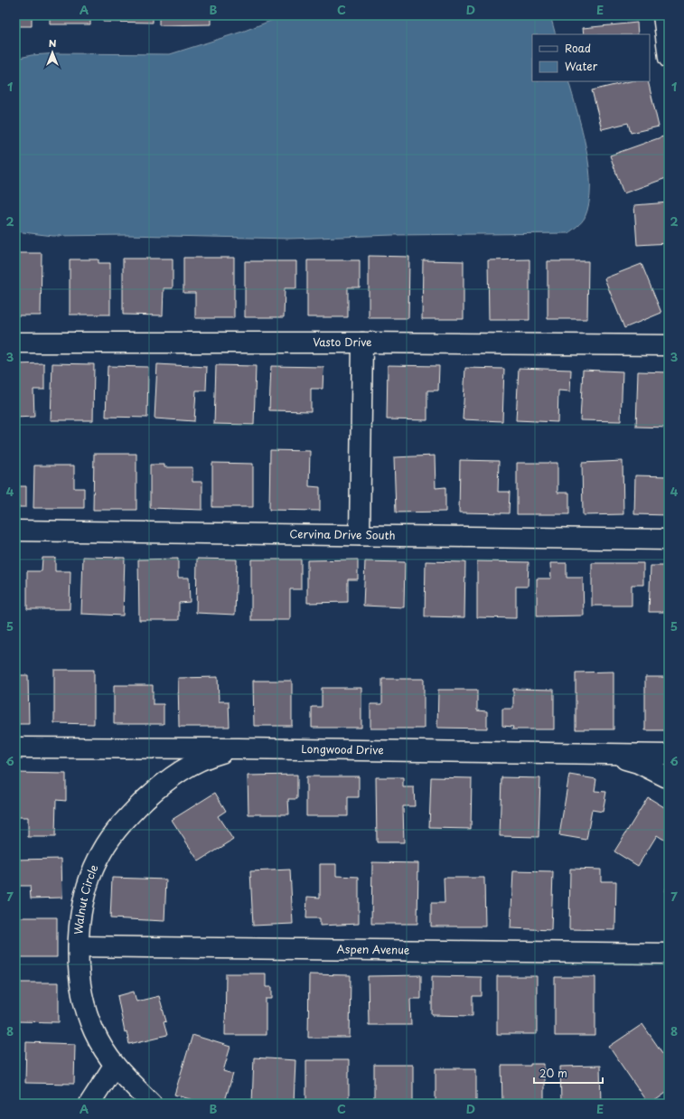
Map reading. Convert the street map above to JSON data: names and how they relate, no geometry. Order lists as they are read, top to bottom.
{
  "streets": {
    "street": [
      "Vasto Drive",
      "Cervina Drive South",
      "Longwood Drive",
      "Walnut Circle",
      "Aspen Avenue"
    ]
  },
  "crossings": [
    ["Longwood Drive", "Walnut Circle"],
    ["Walnut Circle", "Aspen Avenue"]
  ],
  "legend": ["Road", "Water"],
  "scale_bar": "20 m",
  "north": "top",
  "grid": {
    "columns": [
      "A",
      "B",
      "C",
      "D",
      "E"
    ],
    "rows": [
      "1",
      "2",
      "3",
      "4",
      "5",
      "6",
      "7",
      "8"
    ]
  }
}
